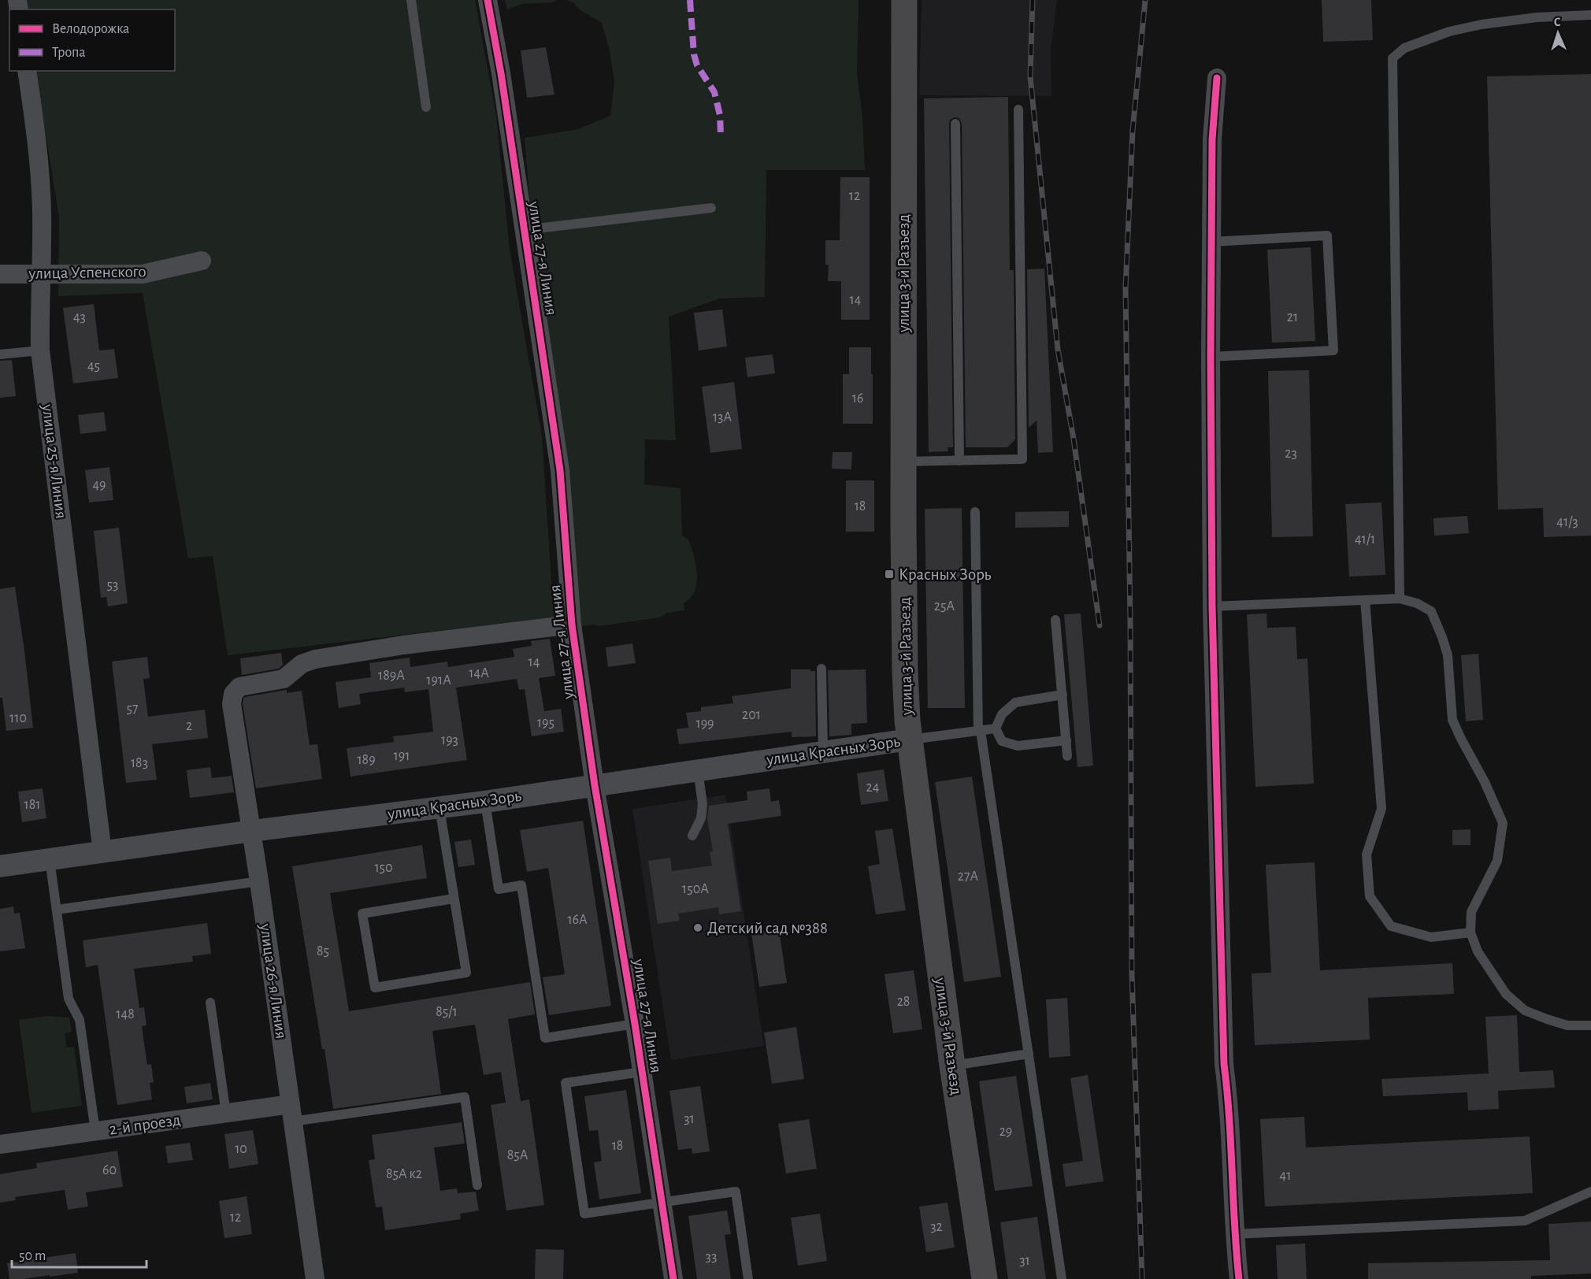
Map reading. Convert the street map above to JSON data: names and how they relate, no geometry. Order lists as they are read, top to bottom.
{
  "streets": {
    "main road": ["улица 3-й Разъезд"],
    "street": [
      "улица 27-я Линия",
      "улица Успенского",
      "улица 25-я Линия",
      "улица Красных Зорь",
      "улица 26-я Линия",
      "2-й проезд"
    ]
  },
  "crossings": [
    ["улица 27-я Линия", "улица Красных Зорь"],
    ["улица 27-я Линия", "улица 26-я Линия"],
    ["улица Успенского", "улица 25-я Линия"],
    ["улица 3-й Разъезд", "улица Красных Зорь"],
    ["улица 25-я Линия", "улица Красных Зорь"],
    ["улица Красных Зорь", "улица 26-я Линия"],
    ["улица 26-я Линия", "2-й проезд"]
  ],
  "places": {
    "transit": ["Красных Зорь"],
    "other": ["Детский сад №388"]
  },
  "house_numbers": [
    "12",
    "14",
    "43",
    "21",
    "45",
    "16",
    "13А",
    "23",
    "49",
    "18",
    "41/3",
    "41/1",
    "53",
    "25А",
    "14",
    "14А",
    "189А",
    "191А",
    "57",
    "201",
    "110",
    "195",
    "199",
    "2",
    "193",
    "191",
    "189",
    "183",
    "24",
    "181",
    "150",
    "27А",
    "150А",
    "16А",
    "85",
    "28",
    "85/1",
    "148",
    "31",
    "29",
    "18",
    "10",
    "85А",
    "60",
    "85А к2",
    "41",
    "12",
    "32",
    "33",
    "31"
  ],
  "legend": ["Велодорожка", "Тропа"],
  "scale_bar": "50 m",
  "north": "top"
}
